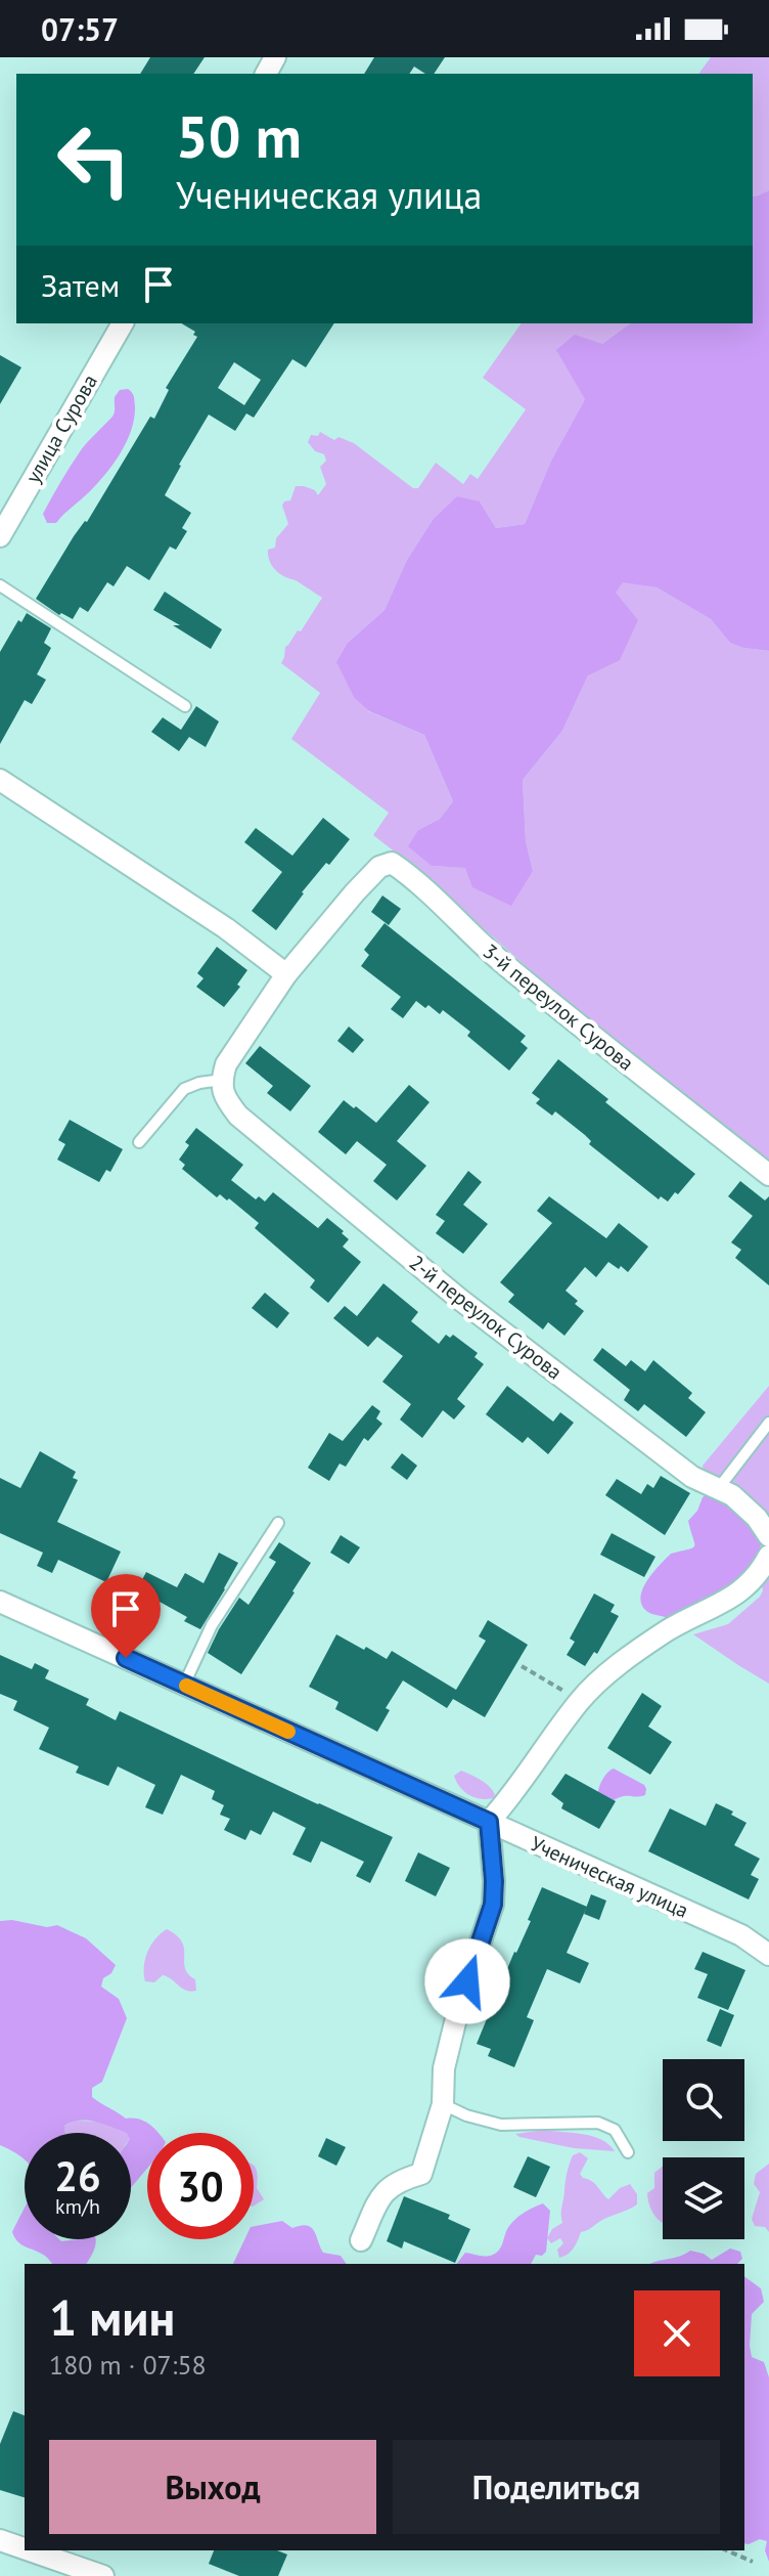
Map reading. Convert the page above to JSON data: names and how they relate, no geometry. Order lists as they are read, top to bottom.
{
  "streets": {
    "street": [
      "улица Сурова",
      "3-й переулок Сурова",
      "2-й переулок Сурова",
      "Ученическая улица"
    ]
  },
  "page": {
    "status": "07:57",
    "turn": ["50 m", "Ученическая улица"],
    "then": "Затем",
    "speed": "26 km/h",
    "limit": "30",
    "heading": ["1 мин", "180 m · 07:58"],
    "buttons": ["Выход", "Поделиться"]
  }
}
